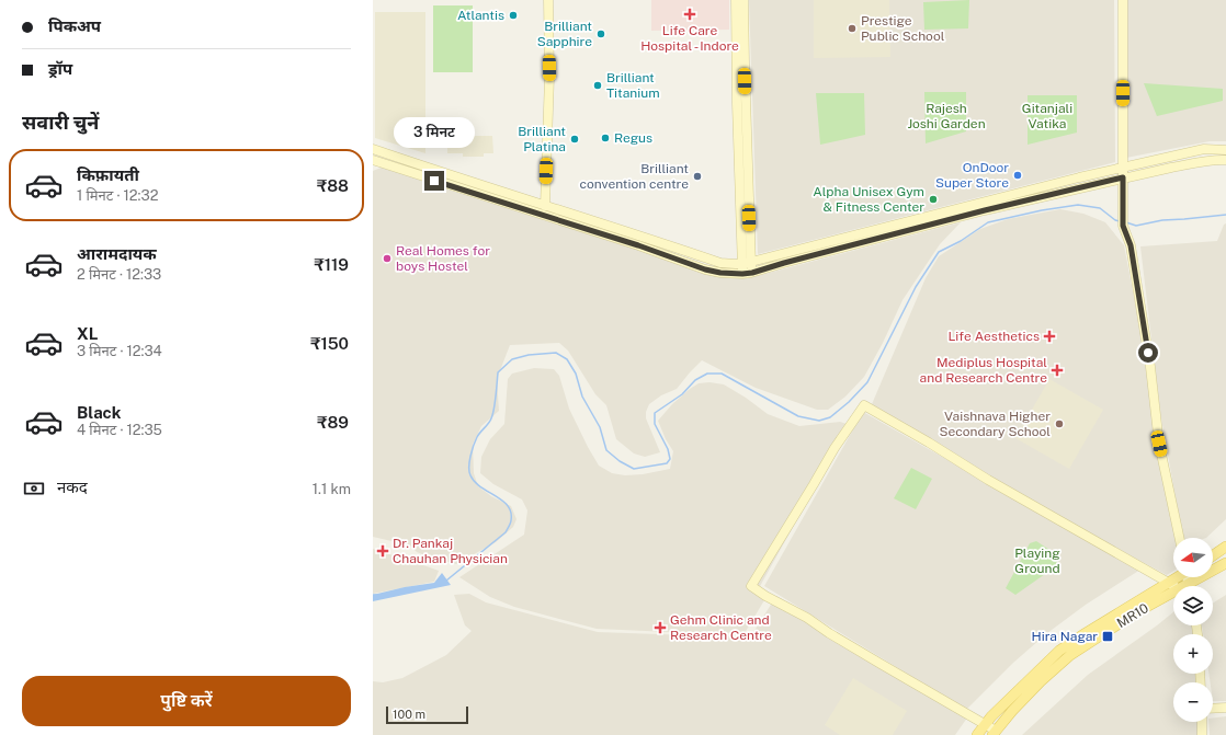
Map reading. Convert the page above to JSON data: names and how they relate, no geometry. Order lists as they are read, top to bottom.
{
  "streets": {
    "main road": ["MR10"]
  },
  "parks": ["Rajesh Joshi Garden", "Gitanjali Vatika", "Playing Ground"],
  "places": {
    "health": [
      "Life Care Hospital - Indore",
      "Life Aesthetics",
      "Mediplus Hospital and Research Centre",
      "Dr. Pankaj Chauhan Physician",
      "Gehm Clinic and Research Centre"
    ],
    "other": [
      "Atlantis",
      "Prestige Public School",
      "Brilliant Sapphire",
      "Brilliant Titanium",
      "Regus",
      "Brilliant Platina",
      "OnDoor Super Store",
      "Brilliant convention centre",
      "Alpha Unisex Gym & Fitness Center",
      "Real Homes for boys Hostel",
      "Vaishnava Higher Secondary School"
    ],
    "transit": ["Hira Nagar"]
  },
  "scale_bar": "100 m",
  "north": "left",
  "page": {
    "banner": ["पिकअप", "ड्रॉप"],
    "heading": "सवारी चुनें",
    "bubble": "3 मिनट",
    "list": [
      {
        "name": "किफ़ायती",
        "note": "1 मिनट · 12:32",
        "value": "₹88"
      },
      {
        "name": "आरामदायक",
        "note": "2 मिनट · 12:33",
        "value": "₹119"
      },
      {
        "name": "XL",
        "note": "3 मिनट · 12:34",
        "value": "₹150"
      },
      {
        "name": "Black",
        "note": "4 मिनट · 12:35",
        "value": "₹89"
      }
    ],
    "pay": ["नकद", "1.1 km"],
    "map_buttons": ["+", "−"],
    "buttons": "पुष्टि करें",
    "scale": "100 m"
  }
}
